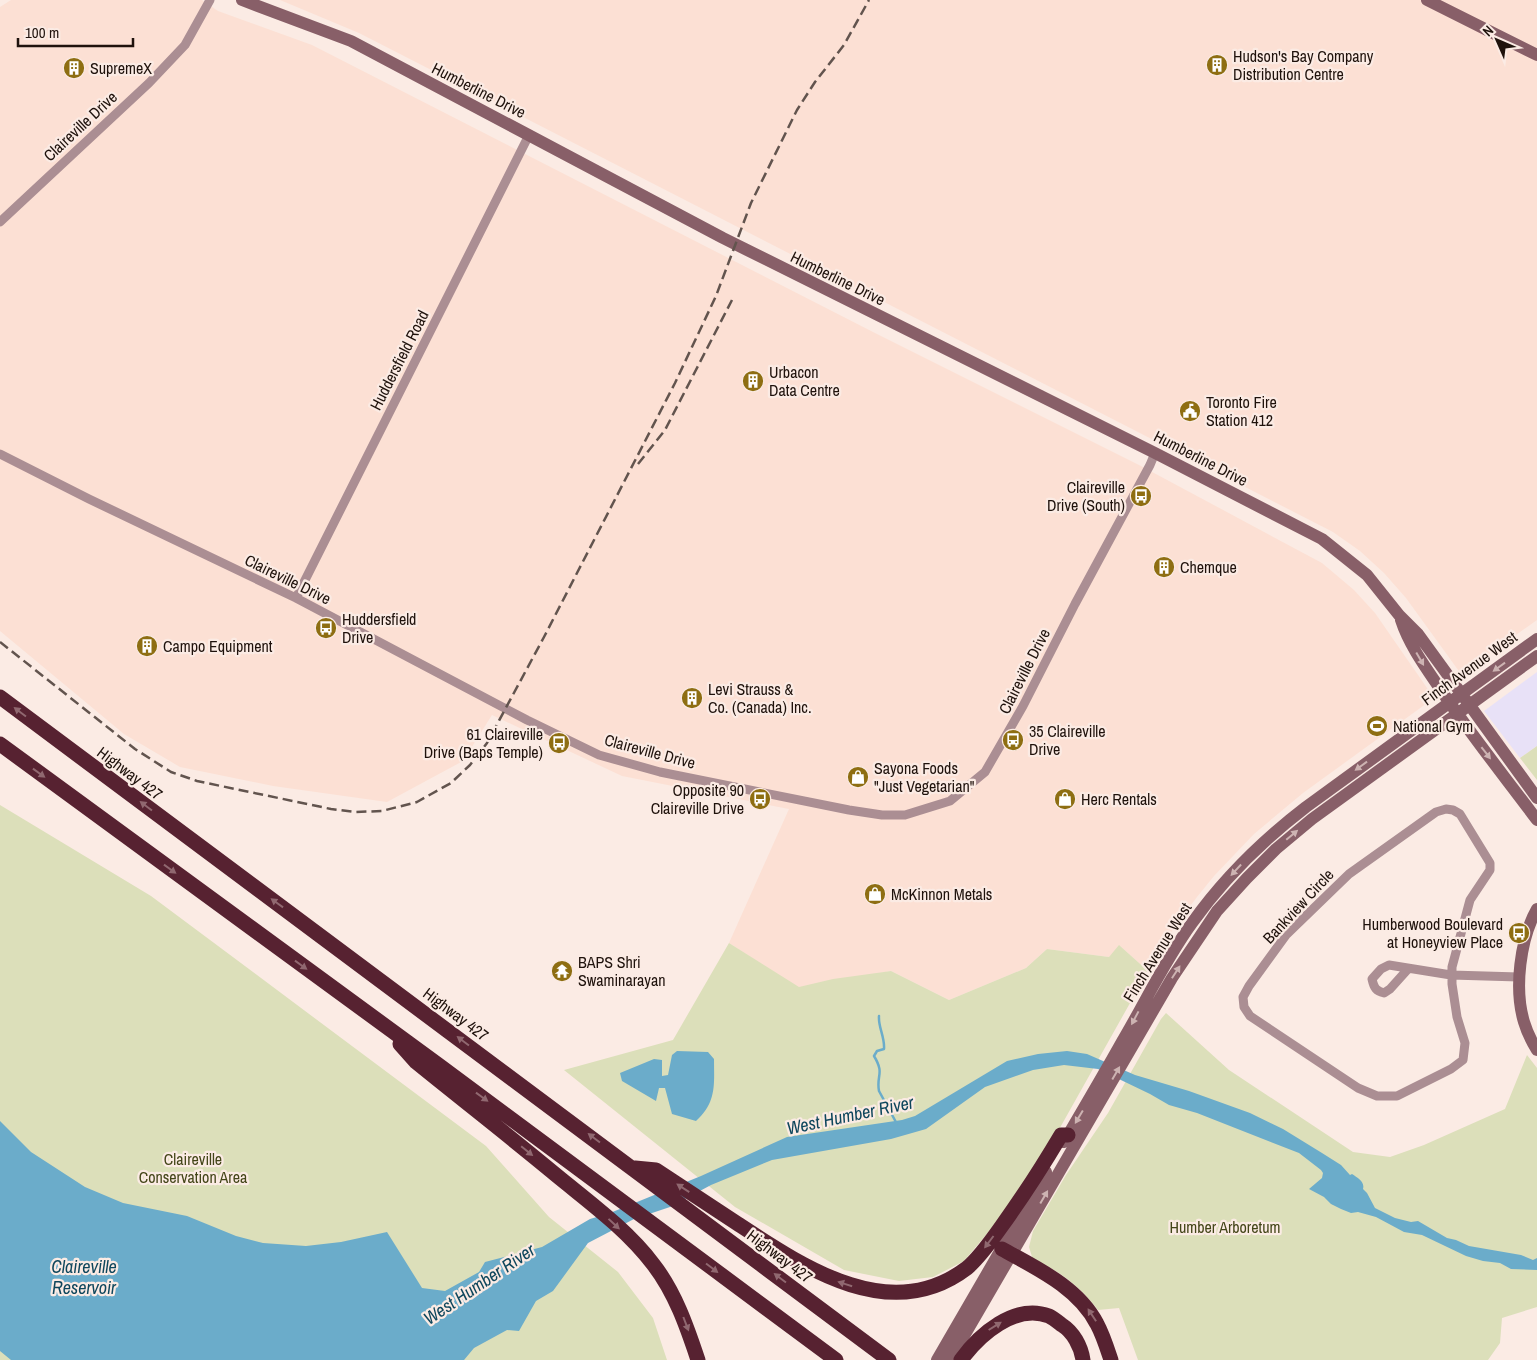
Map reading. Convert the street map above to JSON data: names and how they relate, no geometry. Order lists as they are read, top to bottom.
{
  "streets": {
    "highway": ["Highway 427"],
    "street": [
      "Humberline Drive",
      "Claireville Drive",
      "Huddersfield Road",
      "Finch Avenue West",
      "Bankview Circle"
    ]
  },
  "crossings": [
    ["Humberline Drive", "Claireville Drive"],
    ["Humberline Drive", "Huddersfield Road"],
    ["Humberline Drive", "Finch Avenue West"],
    ["Claireville Drive", "Huddersfield Road"]
  ],
  "water": ["West Humber River", "Claireville Reservoir"],
  "parks": ["Claireville Conservation Area", "Humber Arboretum"],
  "places": {
    "building": [
      "Hudson's Bay Company Distribution Centre",
      "SupremeX",
      "Urbacon Data Centre",
      "Chemque",
      "Campo Equipment",
      "Levi Strauss & Co. (Canada) Inc."
    ],
    "public building": ["Toronto Fire Station 412"],
    "bus stop": [
      "Claireville Drive (South)",
      "Huddersfield Drive",
      "35 Claireville Drive",
      "61 Claireville Drive (Baps Temple)",
      "Opposite 90 Claireville Drive",
      "Humberwood Boulevard at Honeyview Place"
    ],
    "sports": ["National Gym"],
    "shop": ["Sayona Foods \"Just Vegetarian\"", "Herc Rentals", "McKinnon Metals"],
    "temple": ["BAPS Shri Swaminarayan"]
  },
  "scale_bar": "100 m",
  "north": "top left"
}
